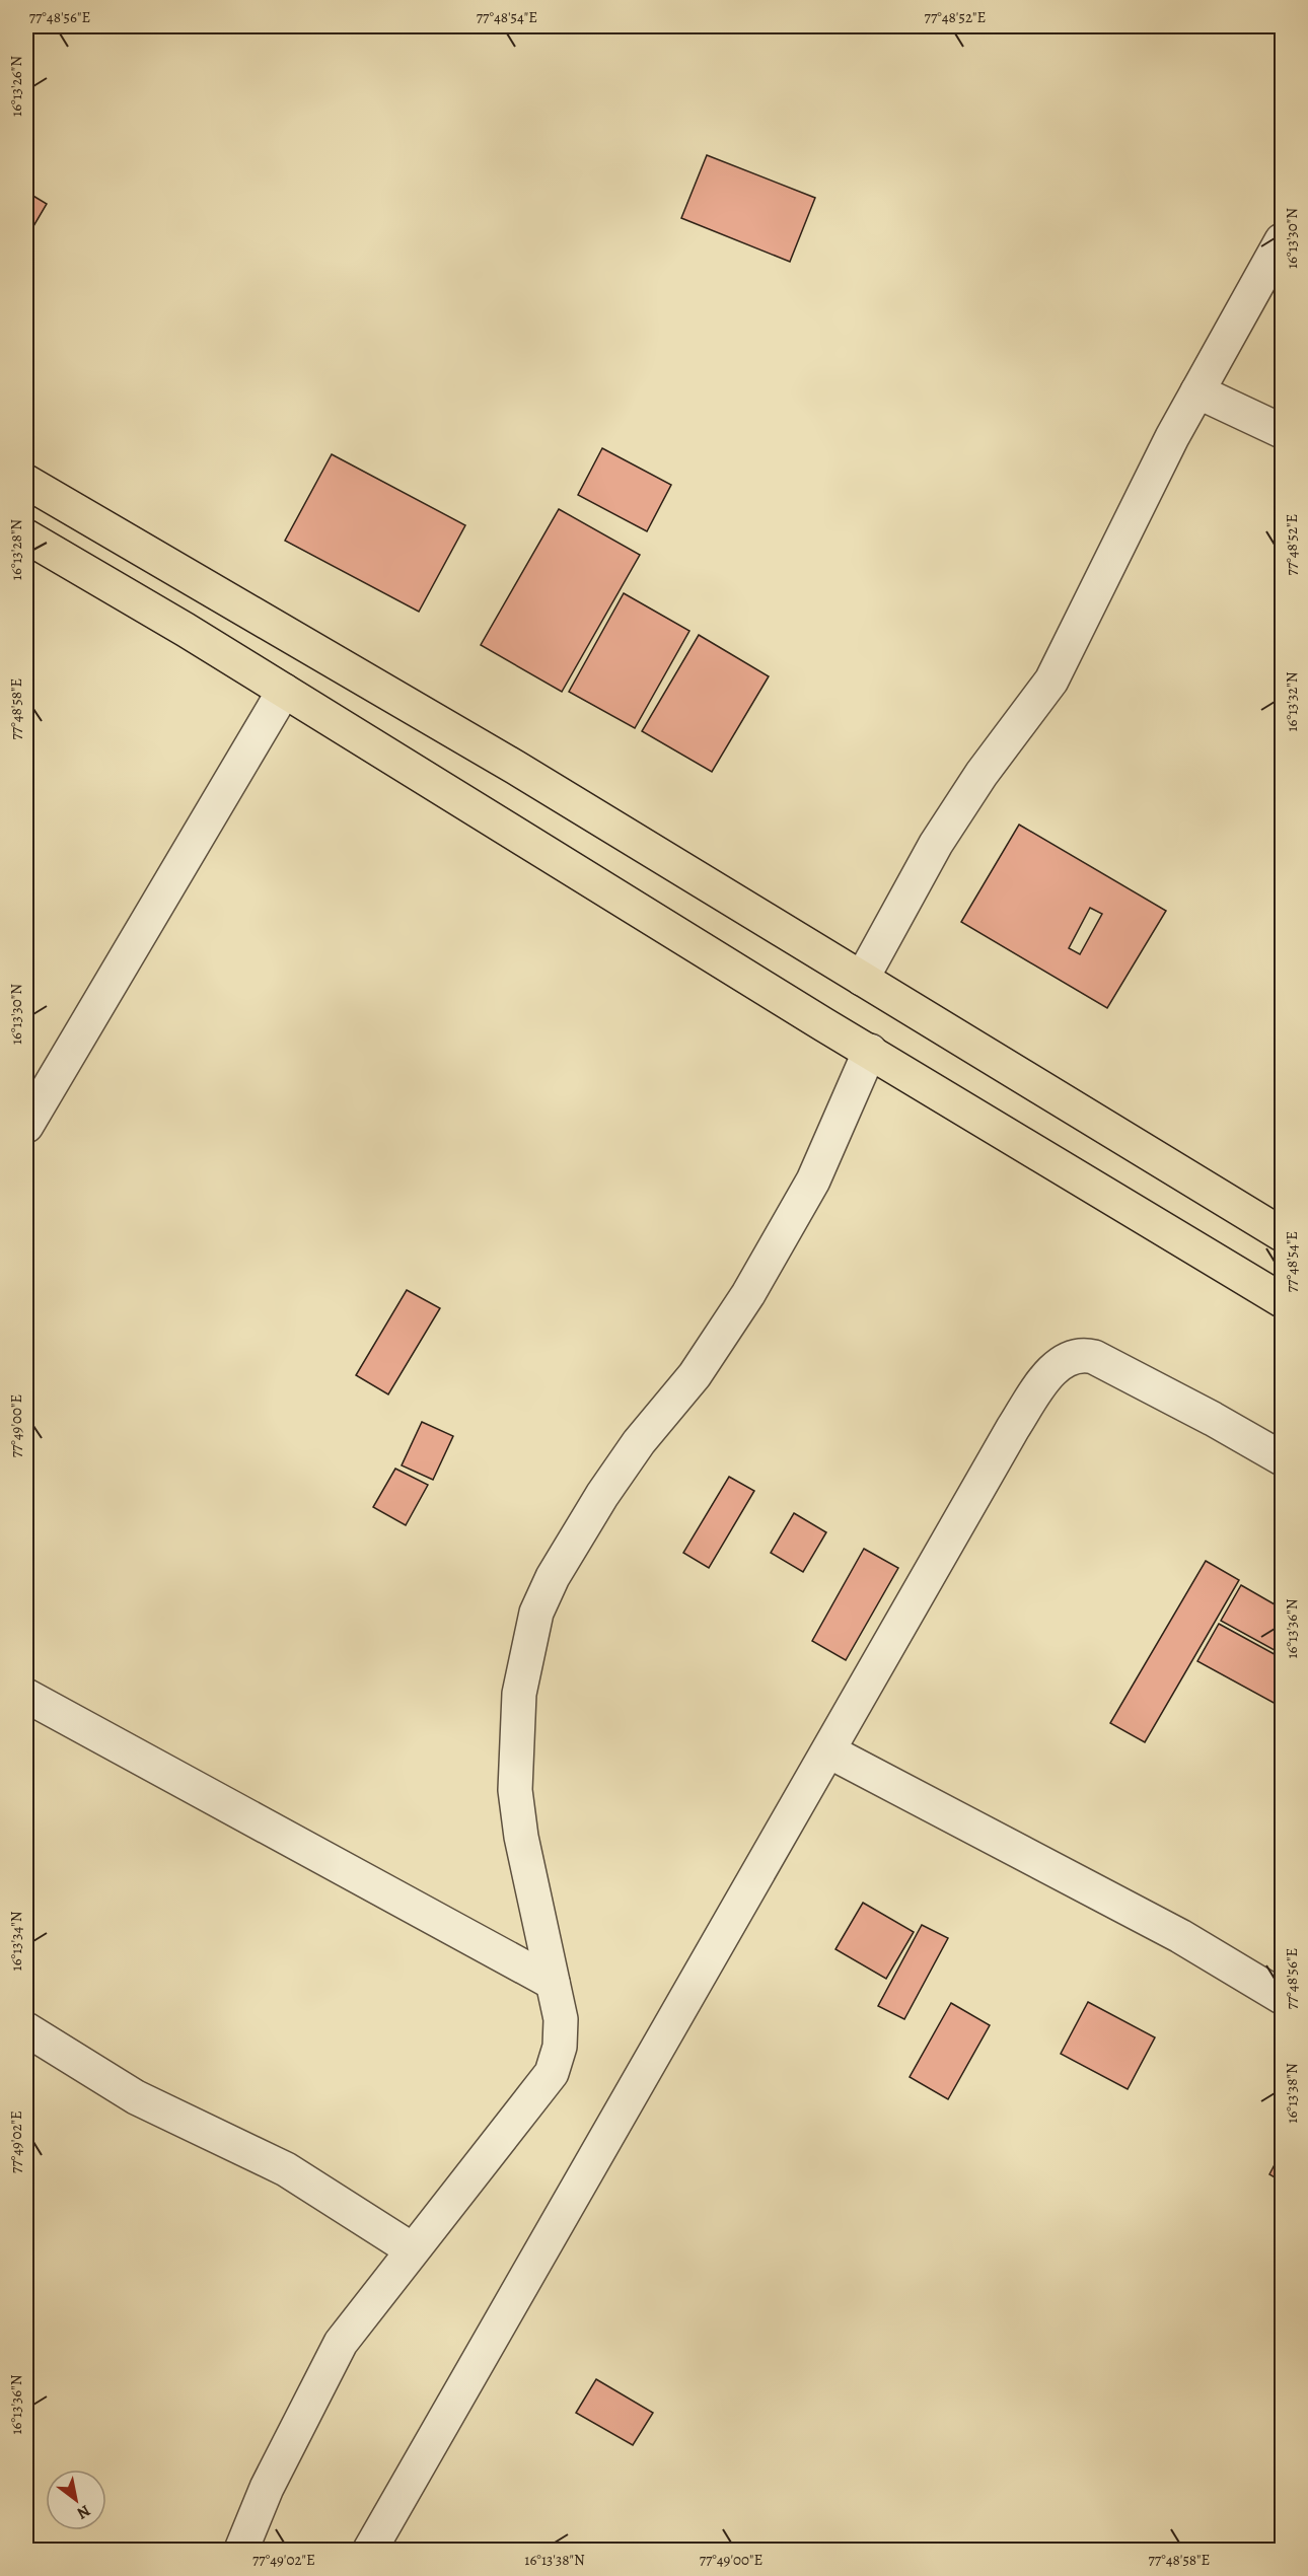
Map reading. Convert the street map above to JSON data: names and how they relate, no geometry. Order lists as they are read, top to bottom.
{
  "north": "bottom right",
  "coordinates": [
    "77°48'56\"E",
    "77°48'54\"E",
    "77°48'52\"E",
    "16°13'26\"N",
    "16°13'30\"N",
    "16°13'28\"N",
    "16°13'32\"N",
    "77°48'58\"E",
    "77°49'00\"E",
    "16°13'36\"N",
    "16°13'34\"N",
    "16°13'38\"N",
    "77°49'02\"E"
  ]
}
